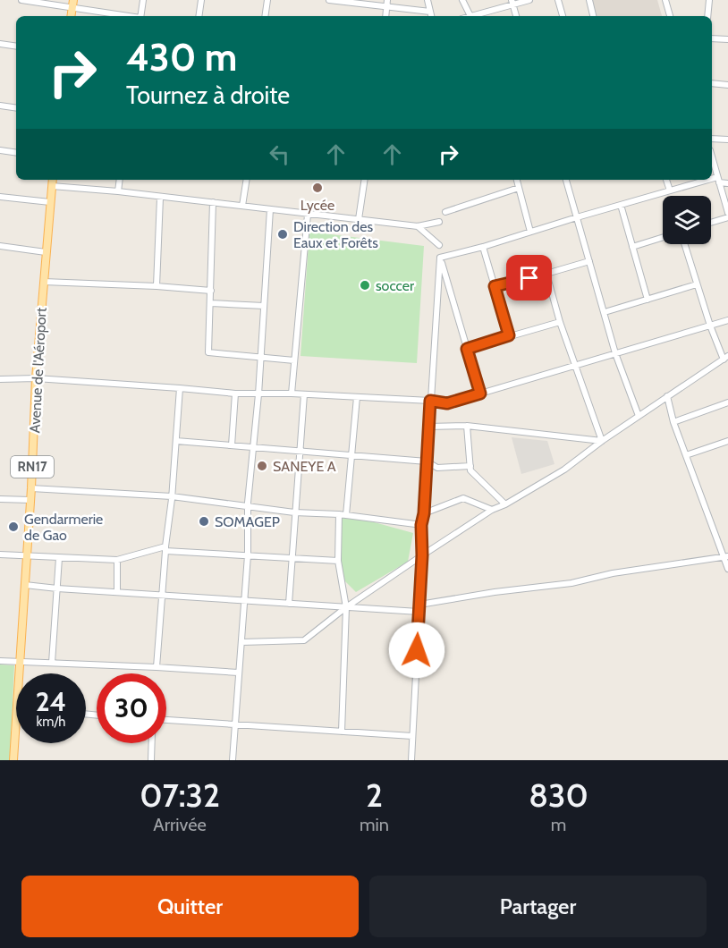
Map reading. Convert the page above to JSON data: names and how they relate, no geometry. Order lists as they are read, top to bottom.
{
  "streets": {
    "main road": ["Avenue de l'Aéroport", "RN17"]
  },
  "places": [
    "Lycée",
    "Direction des Eaux et Forêts",
    "soccer",
    "SANEYE A",
    "SOMAGEP",
    "Gendarmerie de Gao"
  ],
  "page": {
    "turn": ["430 m", "Tournez à droite"],
    "speed": "24 km/h",
    "limit": "30",
    "eta": [
      "07:32",
      "Arrivée",
      "2",
      "min",
      "830",
      "m"
    ],
    "buttons": ["Quitter", "Partager"]
  }
}
